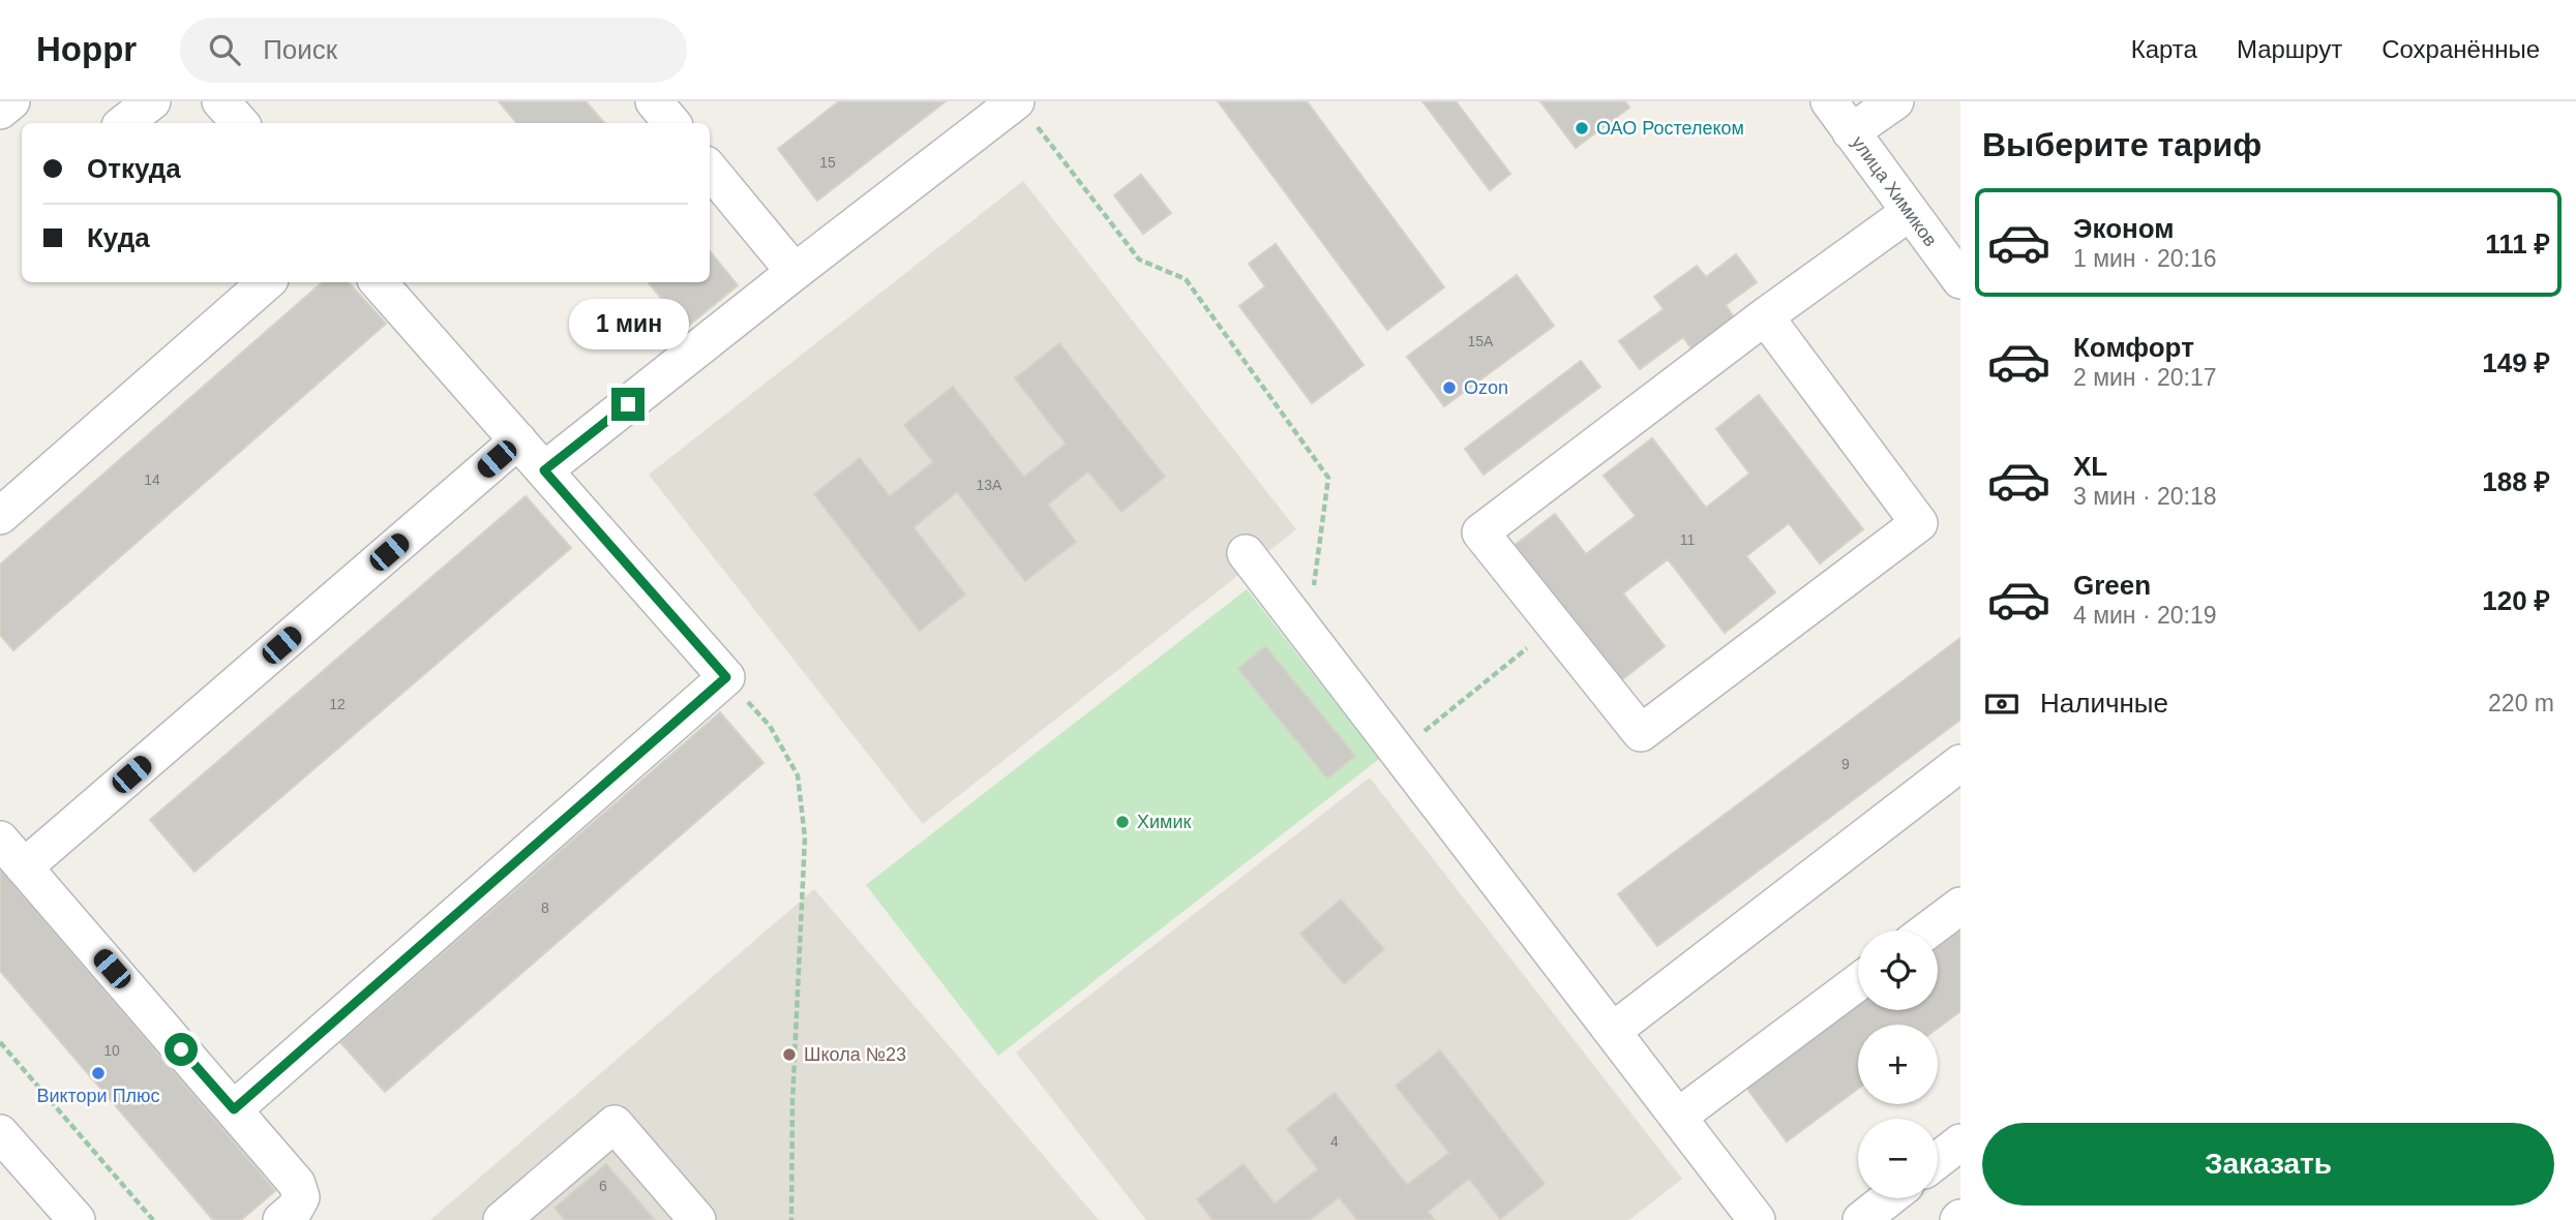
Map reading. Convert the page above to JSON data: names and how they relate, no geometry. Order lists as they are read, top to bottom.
{
  "streets": {
    "street": ["улица Химиков"]
  },
  "places": [
    "ОАО Ростелеком",
    "Ozon",
    "Химик",
    "Школа №23",
    "Виктори Плюс"
  ],
  "house_numbers": [
    "15",
    "15А",
    "14",
    "13А",
    "11",
    "12",
    "9",
    "8",
    "10",
    "4",
    "6"
  ],
  "page": {
    "header": "Hoppr",
    "search": "Поиск",
    "nav": ["Карта", "Маршрут", "Сохранённые"],
    "heading": "Выберите тариф",
    "banner": ["Откуда", "Куда"],
    "list": [
      {
        "name": "Эконом",
        "note": "1 мин · 20:16",
        "value": "111 ₽"
      },
      {
        "name": "Комфорт",
        "note": "2 мин · 20:17",
        "value": "149 ₽"
      },
      {
        "name": "XL",
        "note": "3 мин · 20:18",
        "value": "188 ₽"
      },
      {
        "name": "Green",
        "note": "4 мин · 20:19",
        "value": "120 ₽"
      }
    ],
    "bubble": "1 мин",
    "pay": ["Наличные", "220 m"],
    "map_buttons": ["+", "−"],
    "buttons": "Заказать"
  }
}
